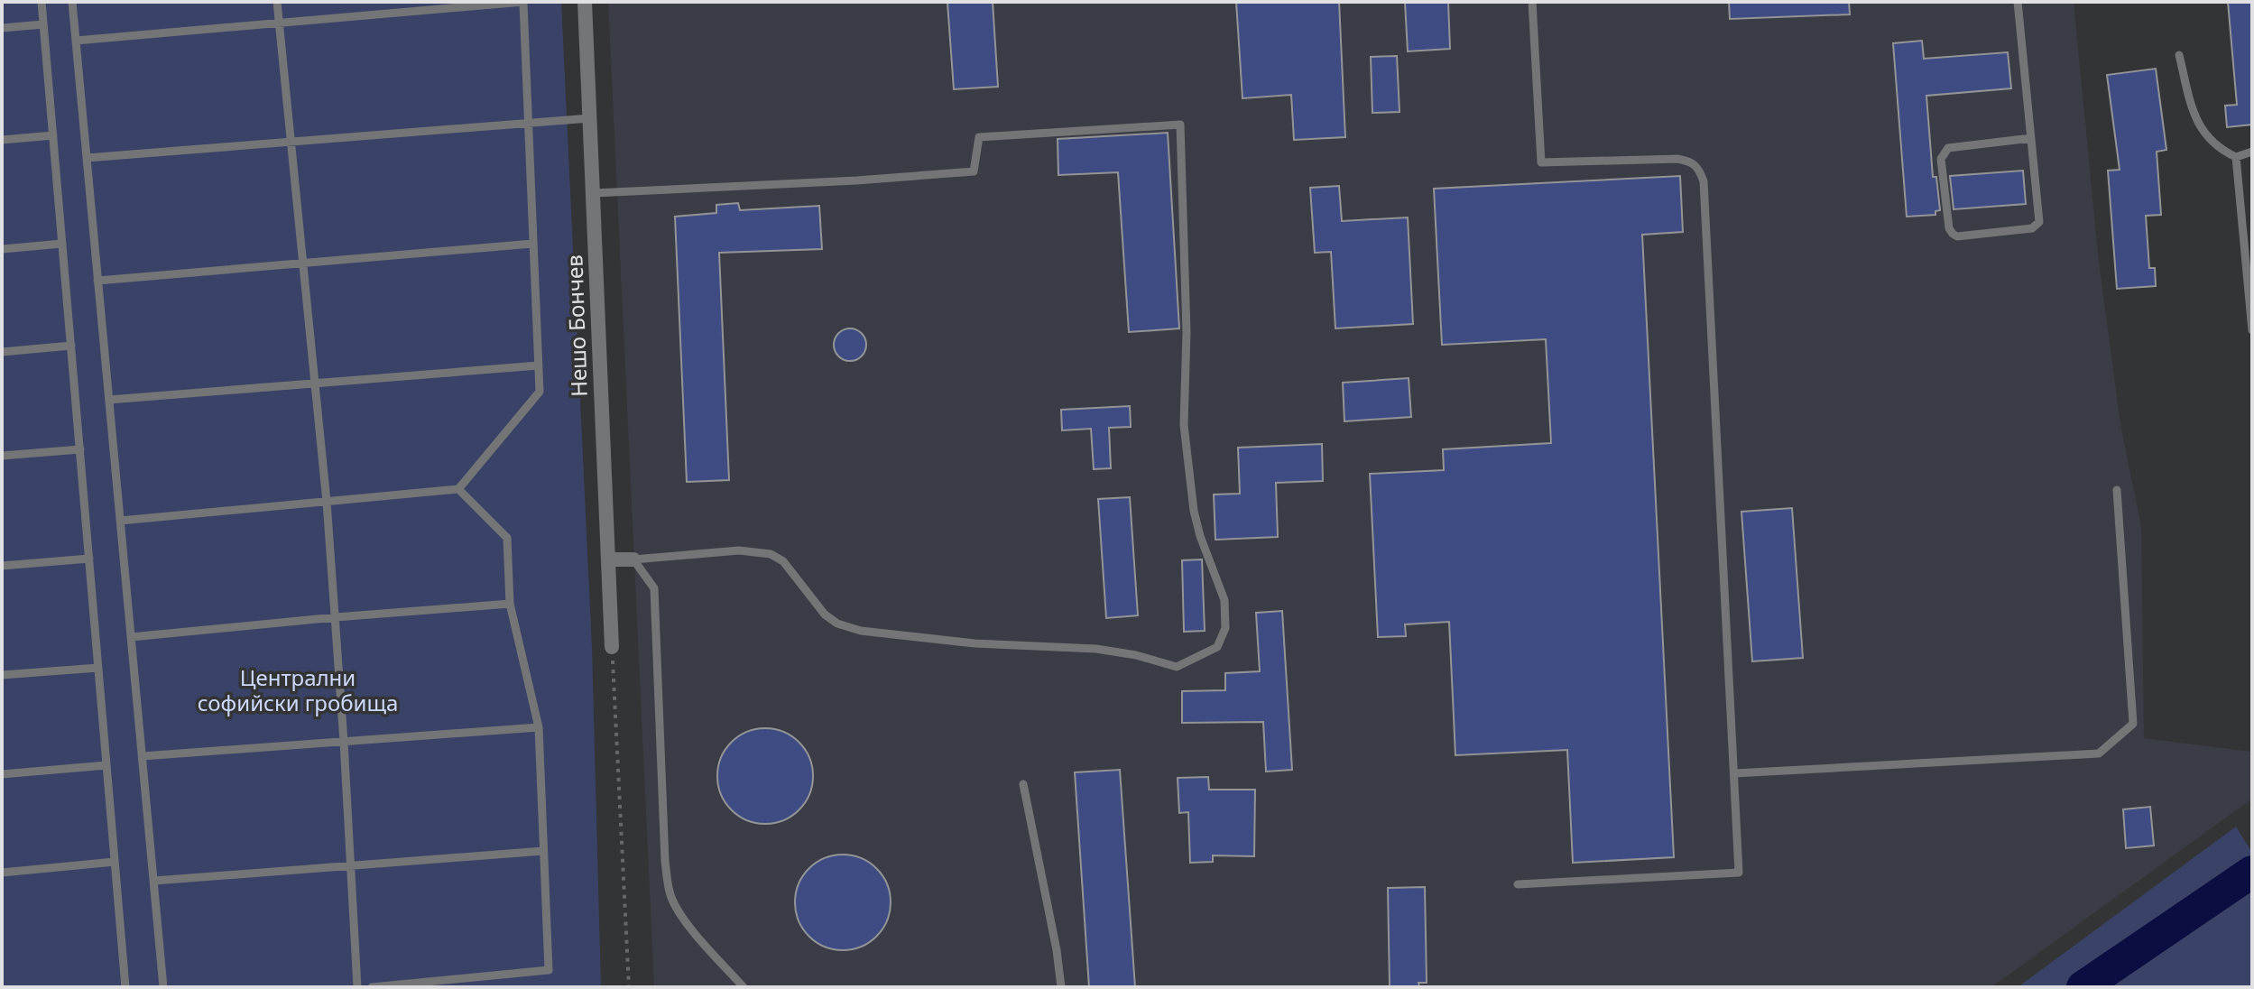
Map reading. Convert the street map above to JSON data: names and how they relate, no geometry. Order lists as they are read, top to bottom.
{
  "streets": {
    "street": ["Нешо Бончев"]
  },
  "parks": ["Централни софийски гробища"]
}
